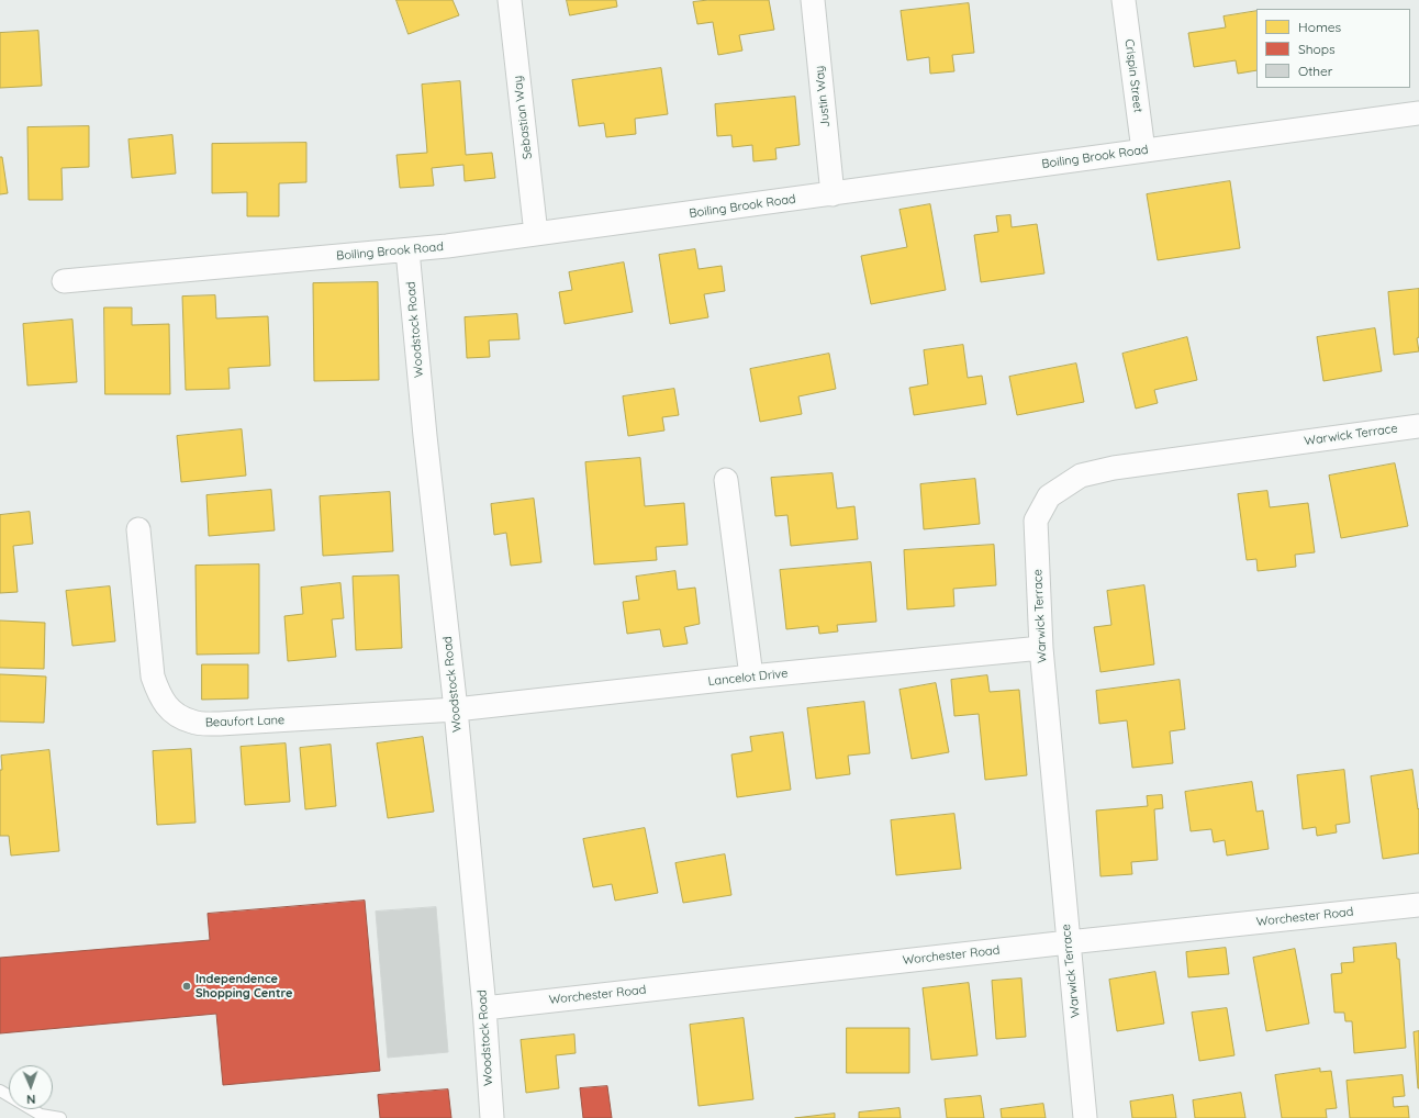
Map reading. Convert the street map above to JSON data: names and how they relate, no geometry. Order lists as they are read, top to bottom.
{
  "streets": {
    "street": [
      "Crispin Street",
      "Justin Way",
      "Sebastian Way",
      "Boiling Brook Road",
      "Woodstock Road",
      "Warwick Terrace",
      "Lancelot Drive",
      "Beaufort Lane",
      "Worchester Road"
    ]
  },
  "crossings": [
    ["Crispin Street", "Boiling Brook Road"],
    ["Justin Way", "Boiling Brook Road"],
    ["Sebastian Way", "Boiling Brook Road"],
    ["Boiling Brook Road", "Woodstock Road"],
    ["Woodstock Road", "Lancelot Drive"],
    ["Woodstock Road", "Beaufort Lane"],
    ["Woodstock Road", "Worchester Road"],
    ["Warwick Terrace", "Lancelot Drive"],
    ["Warwick Terrace", "Worchester Road"],
    ["Lancelot Drive", "Beaufort Lane"]
  ],
  "places": ["Independence Shopping Centre"],
  "legend": ["Homes", "Shops", "Other"],
  "north": "bottom"
}
